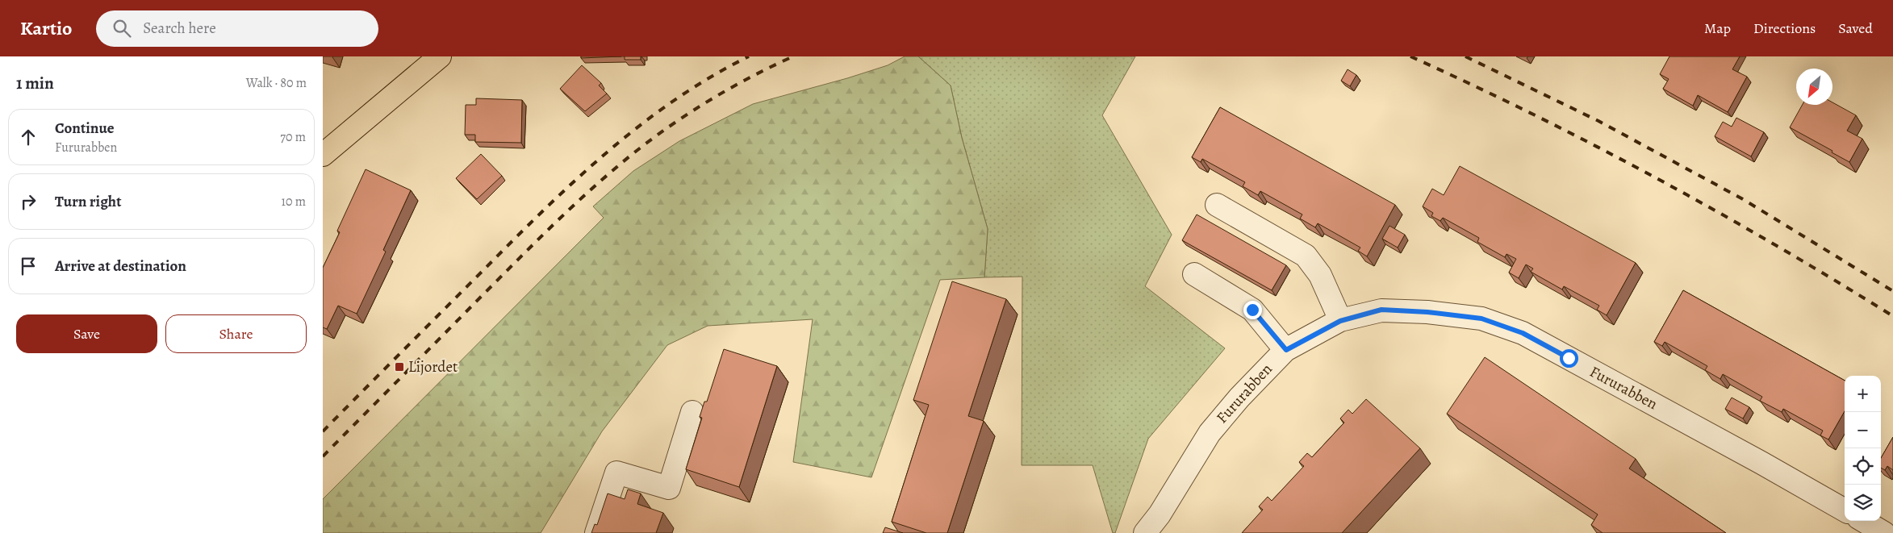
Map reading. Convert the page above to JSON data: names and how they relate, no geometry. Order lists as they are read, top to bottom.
{
  "streets": {
    "street": ["Fururabben"]
  },
  "places": {
    "transit": ["Lijordet"]
  },
  "north": "bottom left",
  "page": {
    "header": "Kartio",
    "search": "Search here",
    "nav": ["Map", "Directions", "Saved"],
    "heading": ["1 min", "Walk · 80 m"],
    "list": [
      ["Continue", "Fururabben", "70 m"],
      ["Turn right", "10 m"],
      "Arrive at destination"
    ],
    "buttons": ["Save", "Share"],
    "map_buttons": ["+", "−"]
  }
}
